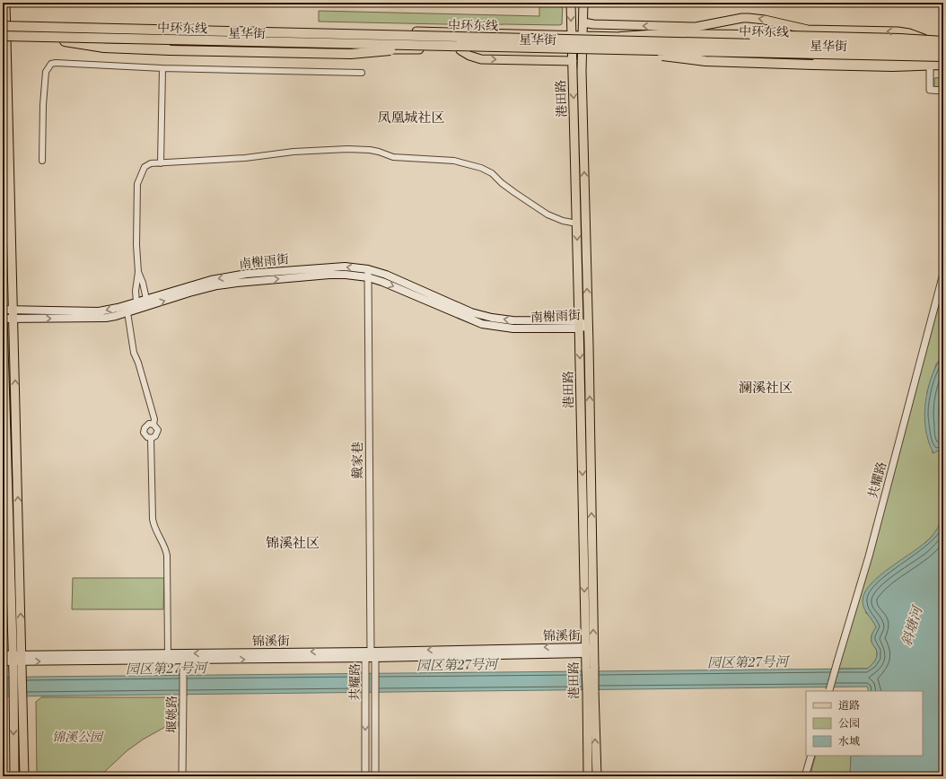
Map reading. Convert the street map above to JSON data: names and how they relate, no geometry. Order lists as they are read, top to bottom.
{
  "streets": {
    "highway": ["中环东线"],
    "main road": [
      "星华街",
      "港田路",
      "南榭雨街",
      "锦溪街"
    ],
    "street": ["戴家巷", "共耀路", "堰姚路"]
  },
  "crossings": [
    ["中环东线", "星华街"],
    ["星华街", "港田路"],
    ["港田路", "南榭雨街"],
    ["港田路", "锦溪街"],
    ["南榭雨街", "戴家巷"],
    ["戴家巷", "共耀路"],
    ["戴家巷", "锦溪街"],
    ["共耀路", "锦溪街"],
    ["锦溪街", "堰姚路"]
  ],
  "districts": ["凤凰城社区", "澜溪社区", "锦溪社区"],
  "water": ["斜塘河", "园区第27号河"],
  "parks": ["锦溪公园"],
  "legend": ["道路", "公园", "水域"]
}
